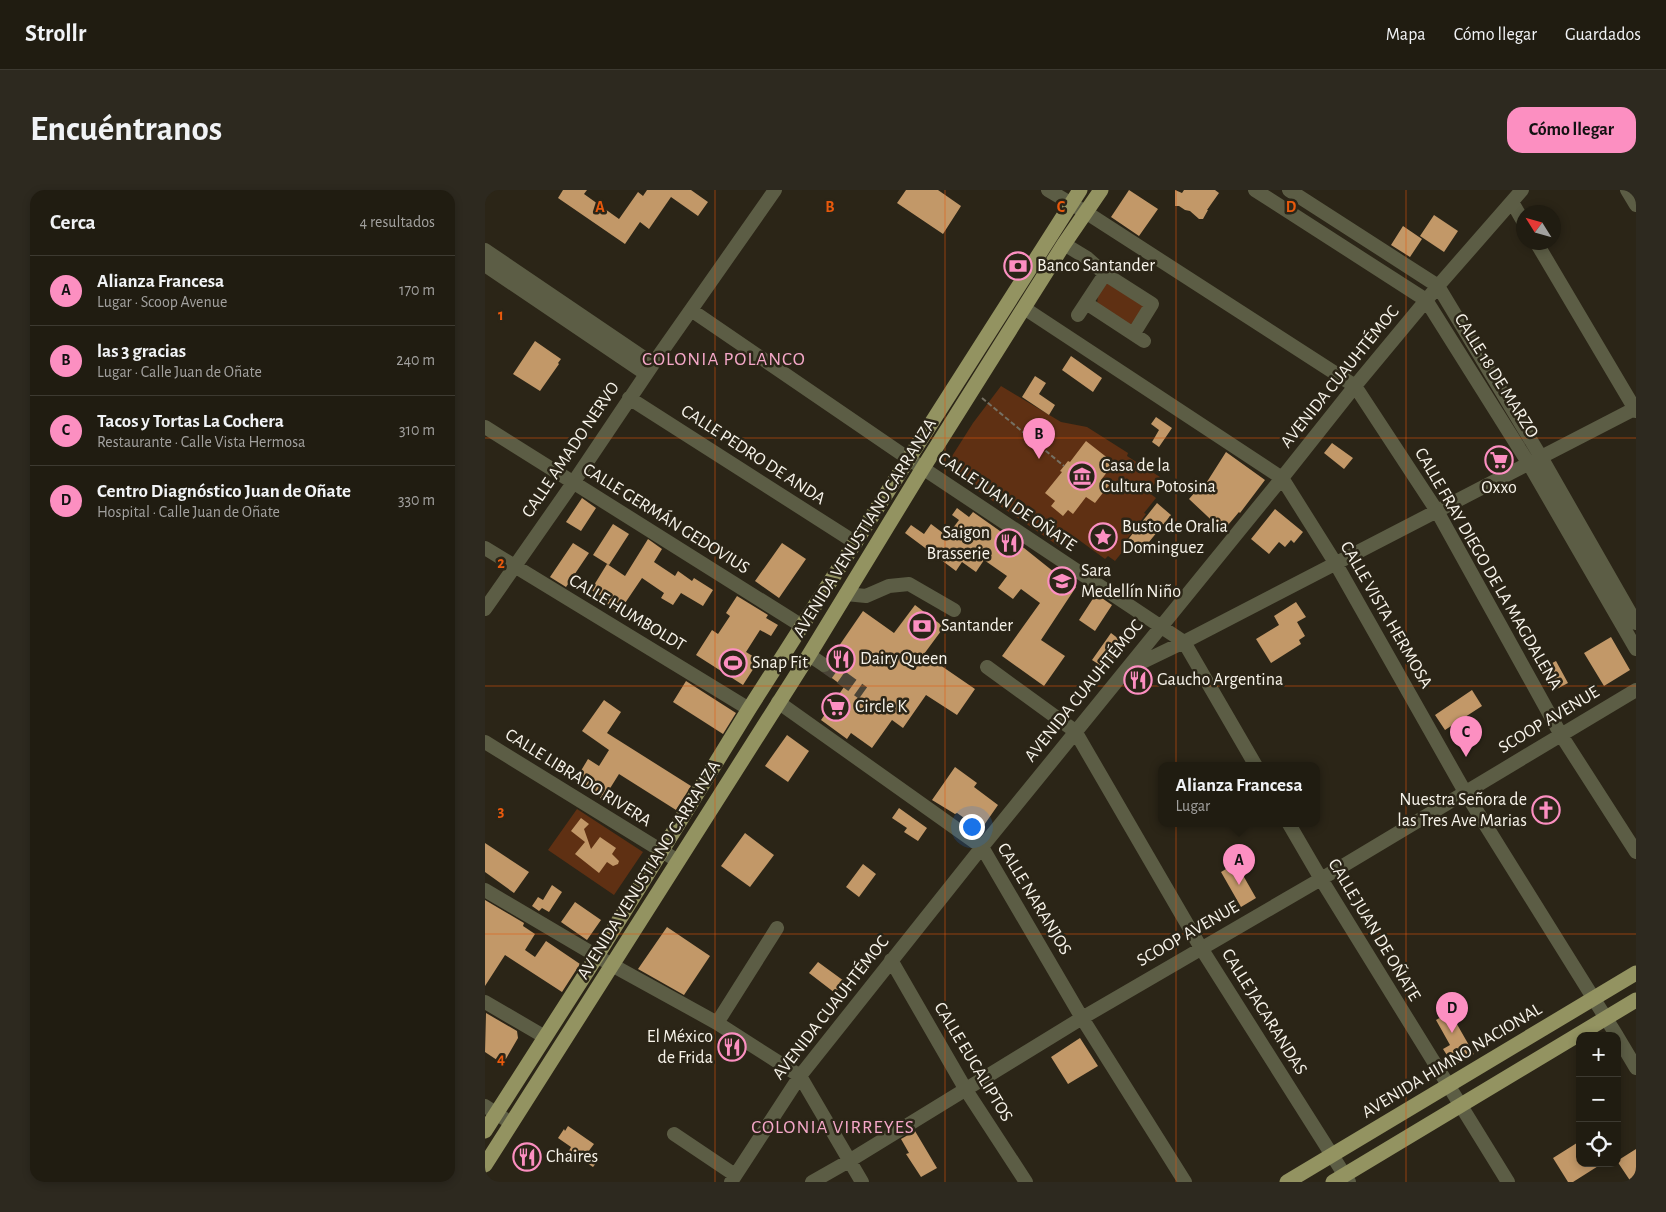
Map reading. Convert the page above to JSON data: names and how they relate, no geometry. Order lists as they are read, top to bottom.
{
  "streets": {
    "main road": ["AVENIDA VENUSTIANO CARRANZA", "AVENIDA HIMNO NACIONAL"],
    "street": [
      "CALLE 18 DE MARZO",
      "AVENIDA CUAUHTÉMOC",
      "CALLE AMADO NERVO",
      "CALLE PEDRO DE ANDA",
      "CALLE JUAN DE OÑATE",
      "CALLE GERMÁN GEDOVIUS",
      "CALLE FRAY DIEGO DE LA MAGDALENA",
      "CALLE HUMBOLDT",
      "CALLE VISTA HERMOSA",
      "SCOOP AVENUE",
      "CALLE LIBRADO RIVERA",
      "CALLE NARANJOS",
      "CALLE JACARANDAS",
      "CALLE EUCALIPTOS"
    ]
  },
  "crossings": [
    ["CALLE 18 DE MARZO", "AVENIDA CUAUHTÉMOC"],
    ["AVENIDA CUAUHTÉMOC", "CALLE JUAN DE OÑATE"],
    ["AVENIDA CUAUHTÉMOC", "CALLE FRAY DIEGO DE LA MAGDALENA"],
    ["AVENIDA CUAUHTÉMOC", "CALLE VISTA HERMOSA"],
    ["AVENIDA CUAUHTÉMOC", "CALLE NARANJOS"],
    ["AVENIDA CUAUHTÉMOC", "CALLE JACARANDAS"],
    ["AVENIDA CUAUHTÉMOC", "CALLE EUCALIPTOS"],
    ["CALLE AMADO NERVO", "CALLE PEDRO DE ANDA"],
    ["CALLE AMADO NERVO", "CALLE JUAN DE OÑATE"],
    ["CALLE AMADO NERVO", "CALLE GERMÁN GEDOVIUS"],
    ["CALLE AMADO NERVO", "CALLE HUMBOLDT"],
    ["CALLE PEDRO DE ANDA", "AVENIDA VENUSTIANO CARRANZA"],
    ["CALLE JUAN DE OÑATE", "AVENIDA VENUSTIANO CARRANZA"],
    ["CALLE JUAN DE OÑATE", "SCOOP AVENUE"],
    ["CALLE JUAN DE OÑATE", "AVENIDA HIMNO NACIONAL"],
    ["CALLE GERMÁN GEDOVIUS", "AVENIDA VENUSTIANO CARRANZA"],
    ["AVENIDA VENUSTIANO CARRANZA", "CALLE FRAY DIEGO DE LA MAGDALENA"],
    ["AVENIDA VENUSTIANO CARRANZA", "CALLE HUMBOLDT"],
    ["AVENIDA VENUSTIANO CARRANZA", "CALLE VISTA HERMOSA"],
    ["AVENIDA VENUSTIANO CARRANZA", "CALLE LIBRADO RIVERA"],
    ["AVENIDA VENUSTIANO CARRANZA", "CALLE NARANJOS"],
    ["CALLE FRAY DIEGO DE LA MAGDALENA", "SCOOP AVENUE"],
    ["CALLE VISTA HERMOSA", "SCOOP AVENUE"],
    ["CALLE VISTA HERMOSA", "AVENIDA HIMNO NACIONAL"],
    ["SCOOP AVENUE", "CALLE NARANJOS"],
    ["SCOOP AVENUE", "CALLE JACARANDAS"],
    ["SCOOP AVENUE", "CALLE EUCALIPTOS"],
    ["CALLE JACARANDAS", "AVENIDA HIMNO NACIONAL"]
  ],
  "districts": ["COLONIA POLANCO", "COLONIA VIRREYES"],
  "places": {
    "bank": ["Banco Santander", "Santander"],
    "supermarket": ["Oxxo", "Circle K"],
    "museum": ["Casa de la Cultura Potosina"],
    "place": ["Busto de Oralia Dominguez"],
    "restaurant": [
      "Saigon Brasserie",
      "Dairy Queen",
      "Gaucho Argentina",
      "El México de Frida",
      "Chaires"
    ],
    "school or university": ["Sara Medellín Niño"],
    "sports": ["Snap Fit"],
    "church": ["Nuestra Señora de las Tres Ave Marias"]
  },
  "north": "top left",
  "page": {
    "header": "Strollr",
    "nav": ["Mapa", "Cómo llegar", "Guardados"],
    "buttons": "Cómo llegar",
    "title": "Encuéntranos",
    "heading": ["Cerca", "4 resultados"],
    "list": [
      {
        "mark": "A",
        "name": "Alianza Francesa",
        "note": "Lugar · Scoop Avenue",
        "value": "170 m"
      },
      {
        "mark": "B",
        "name": "las 3 gracias",
        "note": "Lugar · Calle Juan de Oñate",
        "value": "240 m"
      },
      {
        "mark": "C",
        "name": "Tacos y Tortas La Cochera",
        "note": "Restaurante · Calle Vista Hermosa",
        "value": "310 m"
      },
      {
        "mark": "D",
        "name": "Centro Diagnóstico Juan de Oñate",
        "note": "Hospital · Calle Juan de Oñate",
        "value": "330 m"
      }
    ],
    "pins": [
      "B",
      "C",
      "A",
      "D"
    ],
    "popup": ["Alianza Francesa", "Lugar"],
    "map_buttons": ["+", "−"]
  },
  "grid": {
    "columns": [
      "A",
      "B",
      "C",
      "D"
    ],
    "rows": [
      "1",
      "2",
      "3",
      "4"
    ]
  }
}
